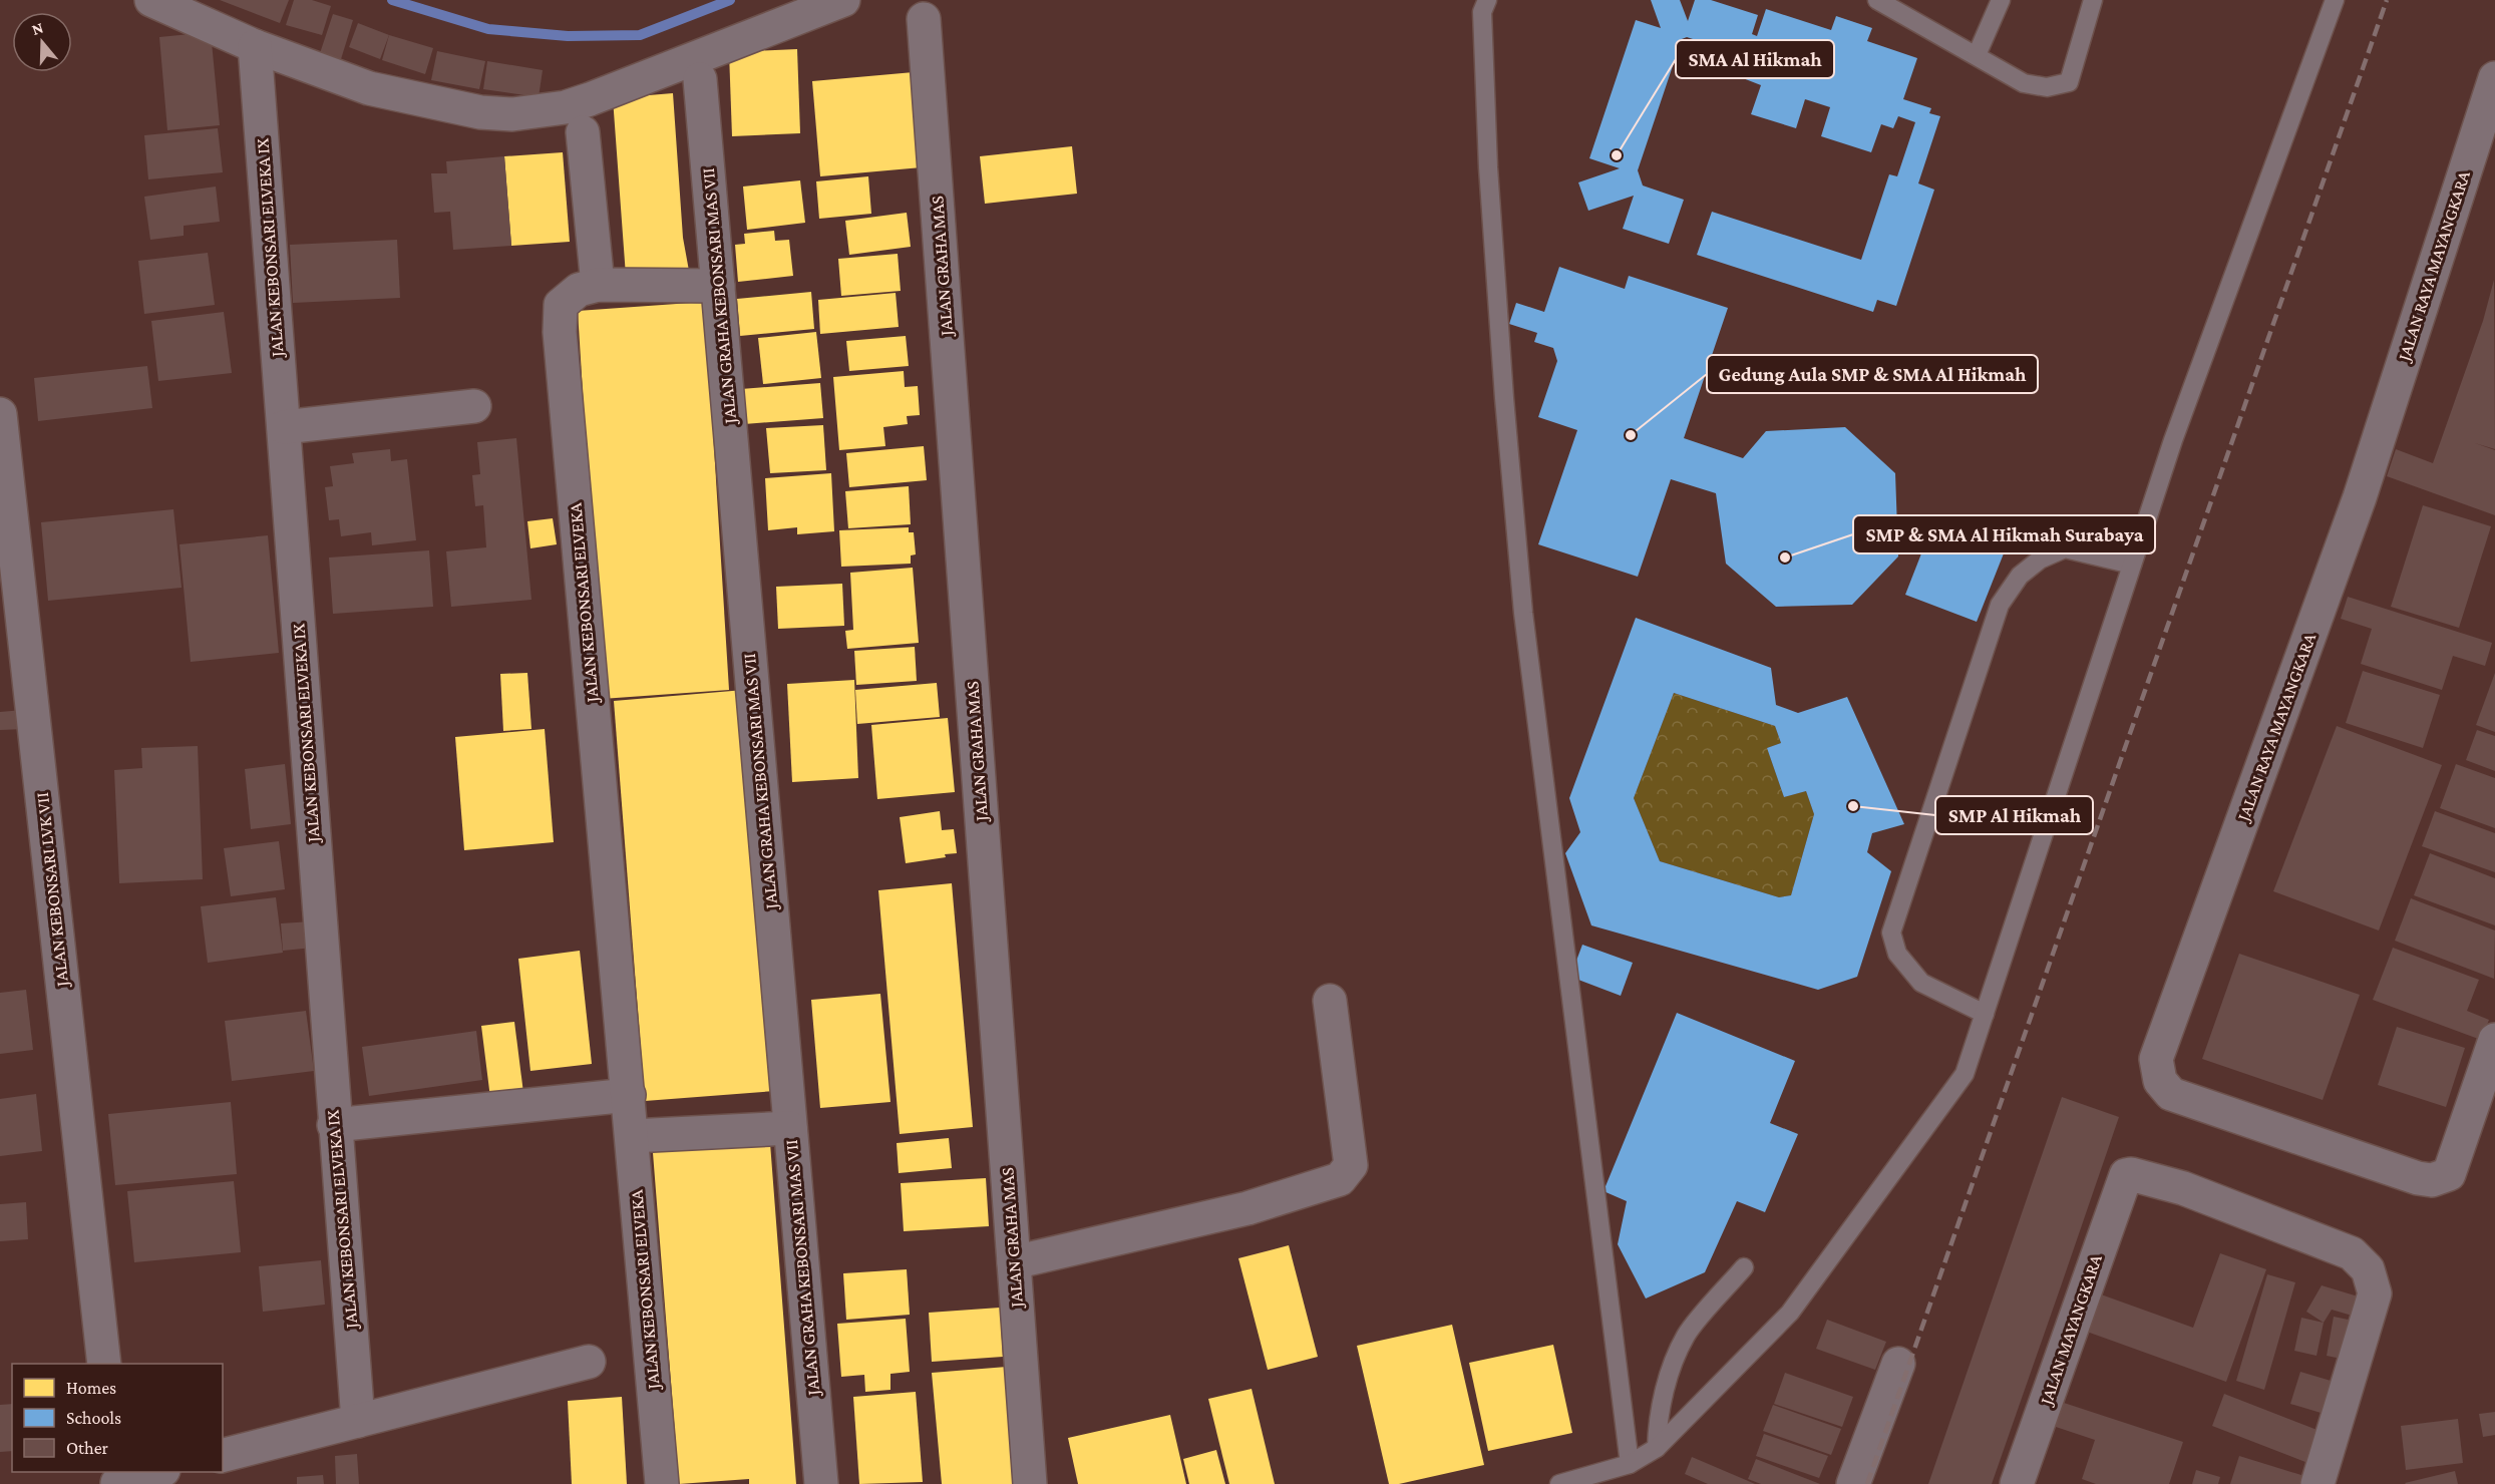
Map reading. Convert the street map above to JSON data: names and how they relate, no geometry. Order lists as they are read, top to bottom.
{
  "streets": {
    "street": [
      "JALAN KEBONSARI ELVEKA IX",
      "JALAN GRAHA MAS",
      "JALAN RAYA MAYANGKARA",
      "JALAN GRAHA KEBONSARI MAS VII",
      "JALAN KEBONSARI ELVEKA",
      "JALAN KEBONSARI LVK VII",
      "JALAN MAYANGKARA"
    ]
  },
  "places": [
    "SMA Al Hikmah",
    "Gedung Aula SMP & SMA Al Hikmah",
    "SMP & SMA Al Hikmah Surabaya",
    "SMP Al Hikmah"
  ],
  "legend": ["Homes", "Schools", "Other"],
  "north": "top"
}
